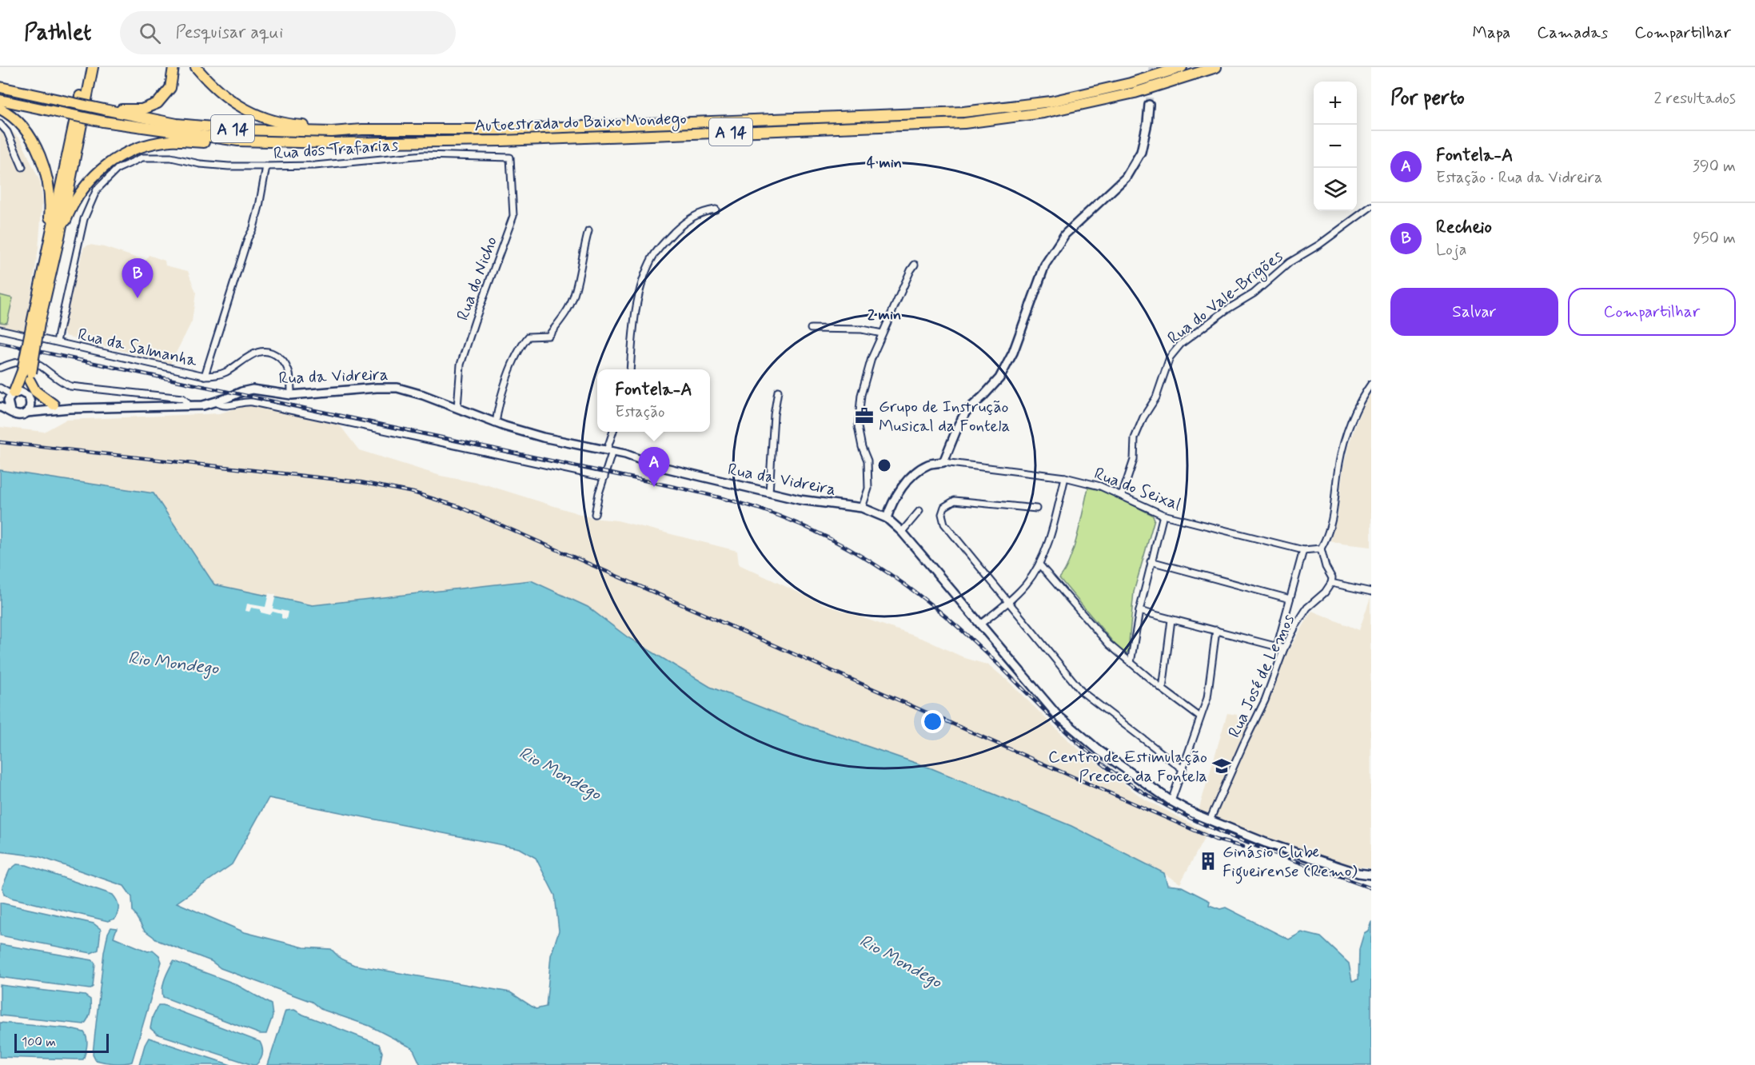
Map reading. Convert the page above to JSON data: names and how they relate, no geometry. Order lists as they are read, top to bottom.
{
  "streets": {
    "highway": ["Autoestrada do Baixo Mondego", "A 14"],
    "street": [
      "Rua dos Trafarias",
      "Rua do Nicho",
      "Rua do Vale-Brigões",
      "Rua da Salmanha",
      "Rua da Vidreira",
      "Rua do Seixal",
      "Rua José de Lemos"
    ]
  },
  "crossings": [
    ["Rua dos Trafarias", "Rua do Nicho"],
    ["Rua dos Trafarias", "Rua da Salmanha"],
    ["Rua do Nicho", "Rua da Vidreira"],
    ["Rua do Vale-Brigões", "Rua do Seixal"],
    ["Rua da Salmanha", "Rua da Vidreira"],
    ["Rua da Vidreira", "Rua José de Lemos"]
  ],
  "water": ["Rio Mondego"],
  "places": {
    "office": ["Grupo de Instrução Musical da Fontela"],
    "school or university": ["Centro de Estimulação Precoce da Fontela"],
    "building": ["Ginásio Clube Figueirense (Remo)"]
  },
  "scale_bar": "100 m",
  "page": {
    "header": "Pathlet",
    "search": "Pesquisar aqui",
    "nav": ["Mapa", "Camadas", "Compartilhar"],
    "heading": ["Por perto", "2 resultados"],
    "map_buttons": ["+", "−"],
    "list": [
      {
        "mark": "A",
        "name": "Fontela-A",
        "note": "Estação · Rua da Vidreira",
        "value": "390 m"
      },
      {
        "mark": "B",
        "name": "Recheio",
        "note": "Loja",
        "value": "950 m"
      }
    ],
    "pins": ["B", "A"],
    "buttons": ["Salvar", "Compartilhar"],
    "popup": ["Fontela-A", "Estação"],
    "scale": "100 m"
  },
  "rings": ["4 min", "2 min"]
}
